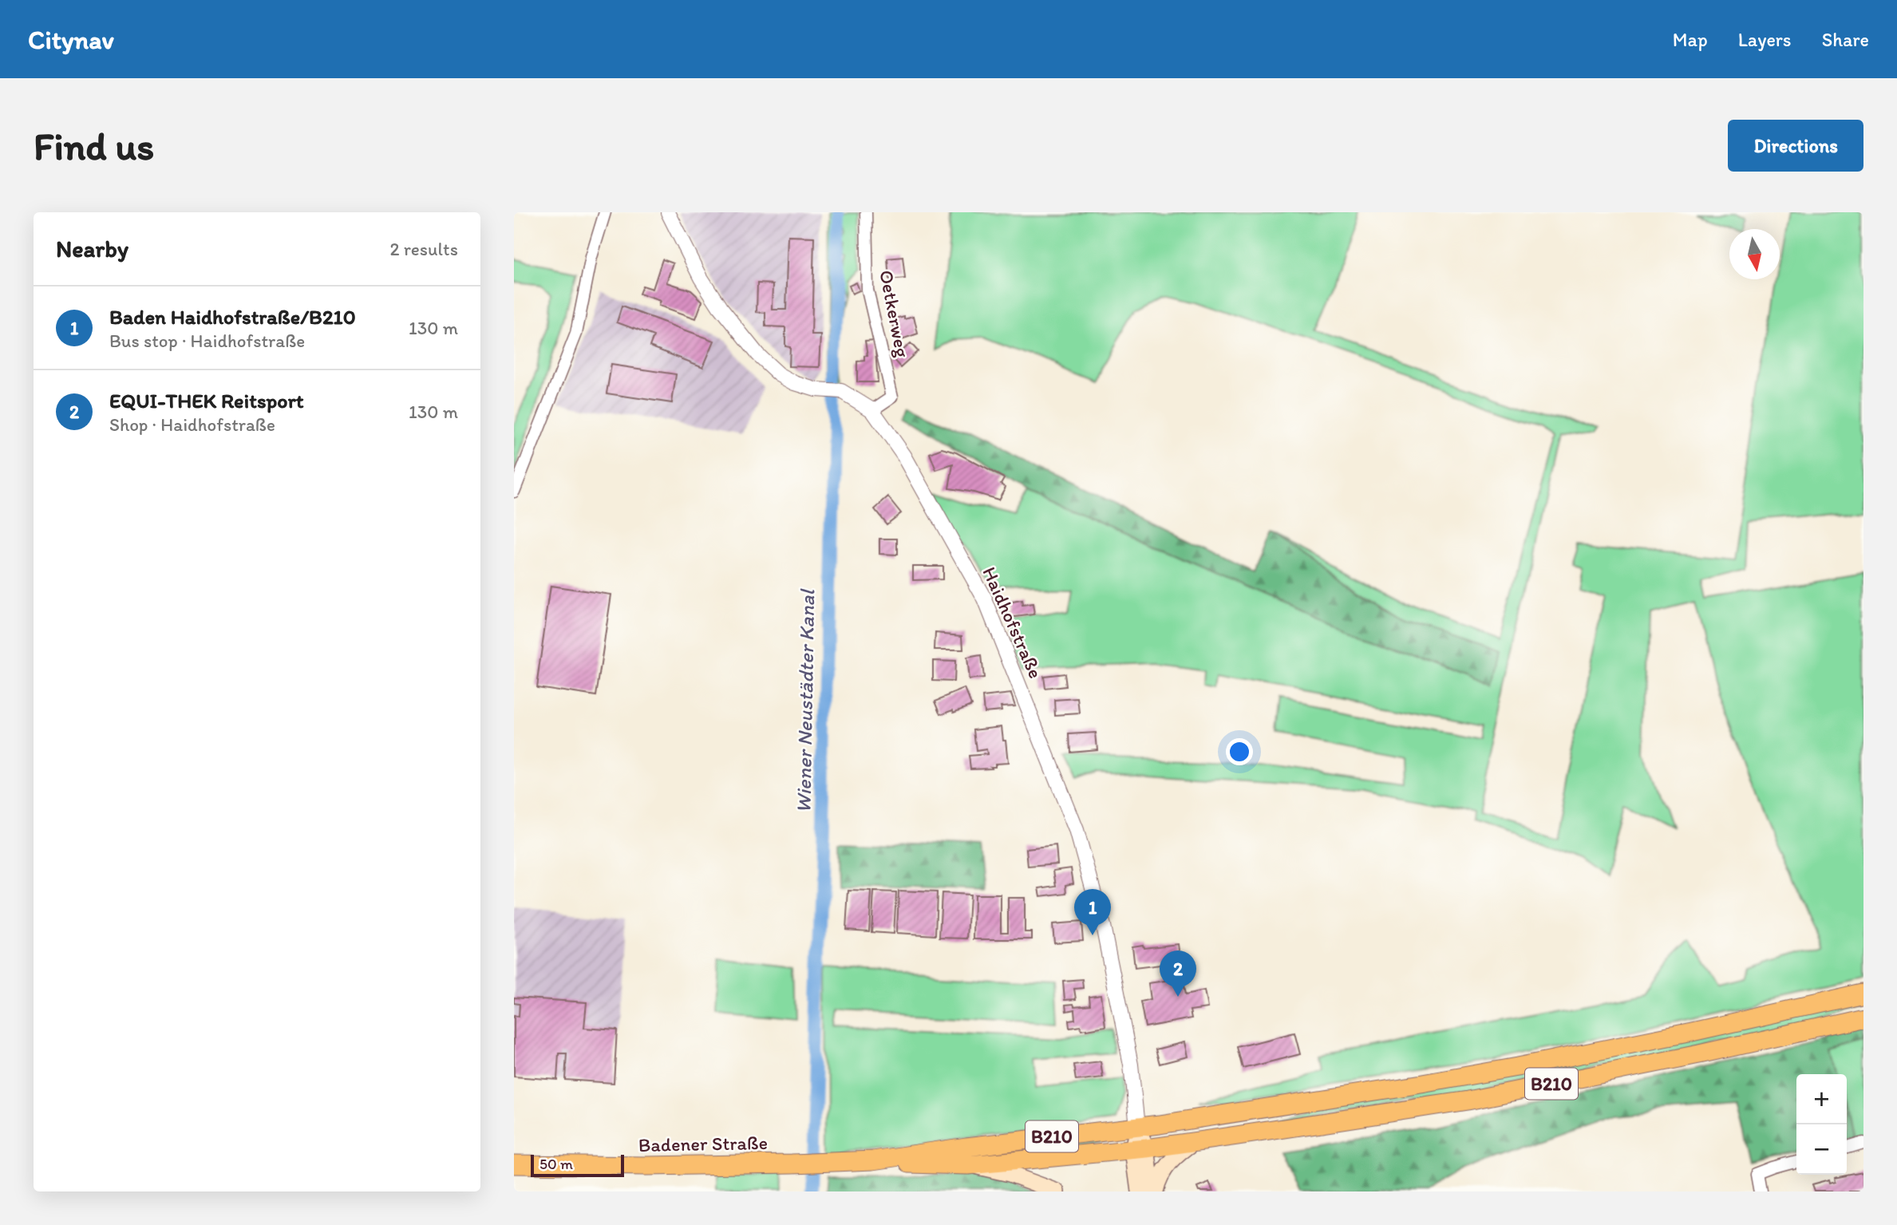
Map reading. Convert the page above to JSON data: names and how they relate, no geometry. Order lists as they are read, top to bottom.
{
  "streets": {
    "main road": ["Haidhofstraße", "B210", "Badener Straße"],
    "street": ["Oetkerweg"]
  },
  "crossings": [
    ["Oetkerweg", "Haidhofstraße"],
    ["Haidhofstraße", "B210"],
    ["B210", "Badener Straße"]
  ],
  "water": ["Wiener Neustädter Kanal"],
  "scale_bar": "50 m",
  "north": "bottom",
  "page": {
    "header": "Citynav",
    "nav": ["Map", "Layers", "Share"],
    "buttons": "Directions",
    "title": "Find us",
    "heading": ["Nearby", "2 results"],
    "list": [
      {
        "mark": "1",
        "name": "Baden Haidhofstraße/B210",
        "note": "Bus stop · Haidhofstraße",
        "value": "130 m"
      },
      {
        "mark": "2",
        "name": "EQUI-THEK Reitsport",
        "note": "Shop · Haidhofstraße",
        "value": "130 m"
      }
    ],
    "pins": ["1", "2"],
    "map_buttons": ["+", "−"],
    "scale": "50 m"
  }
}
